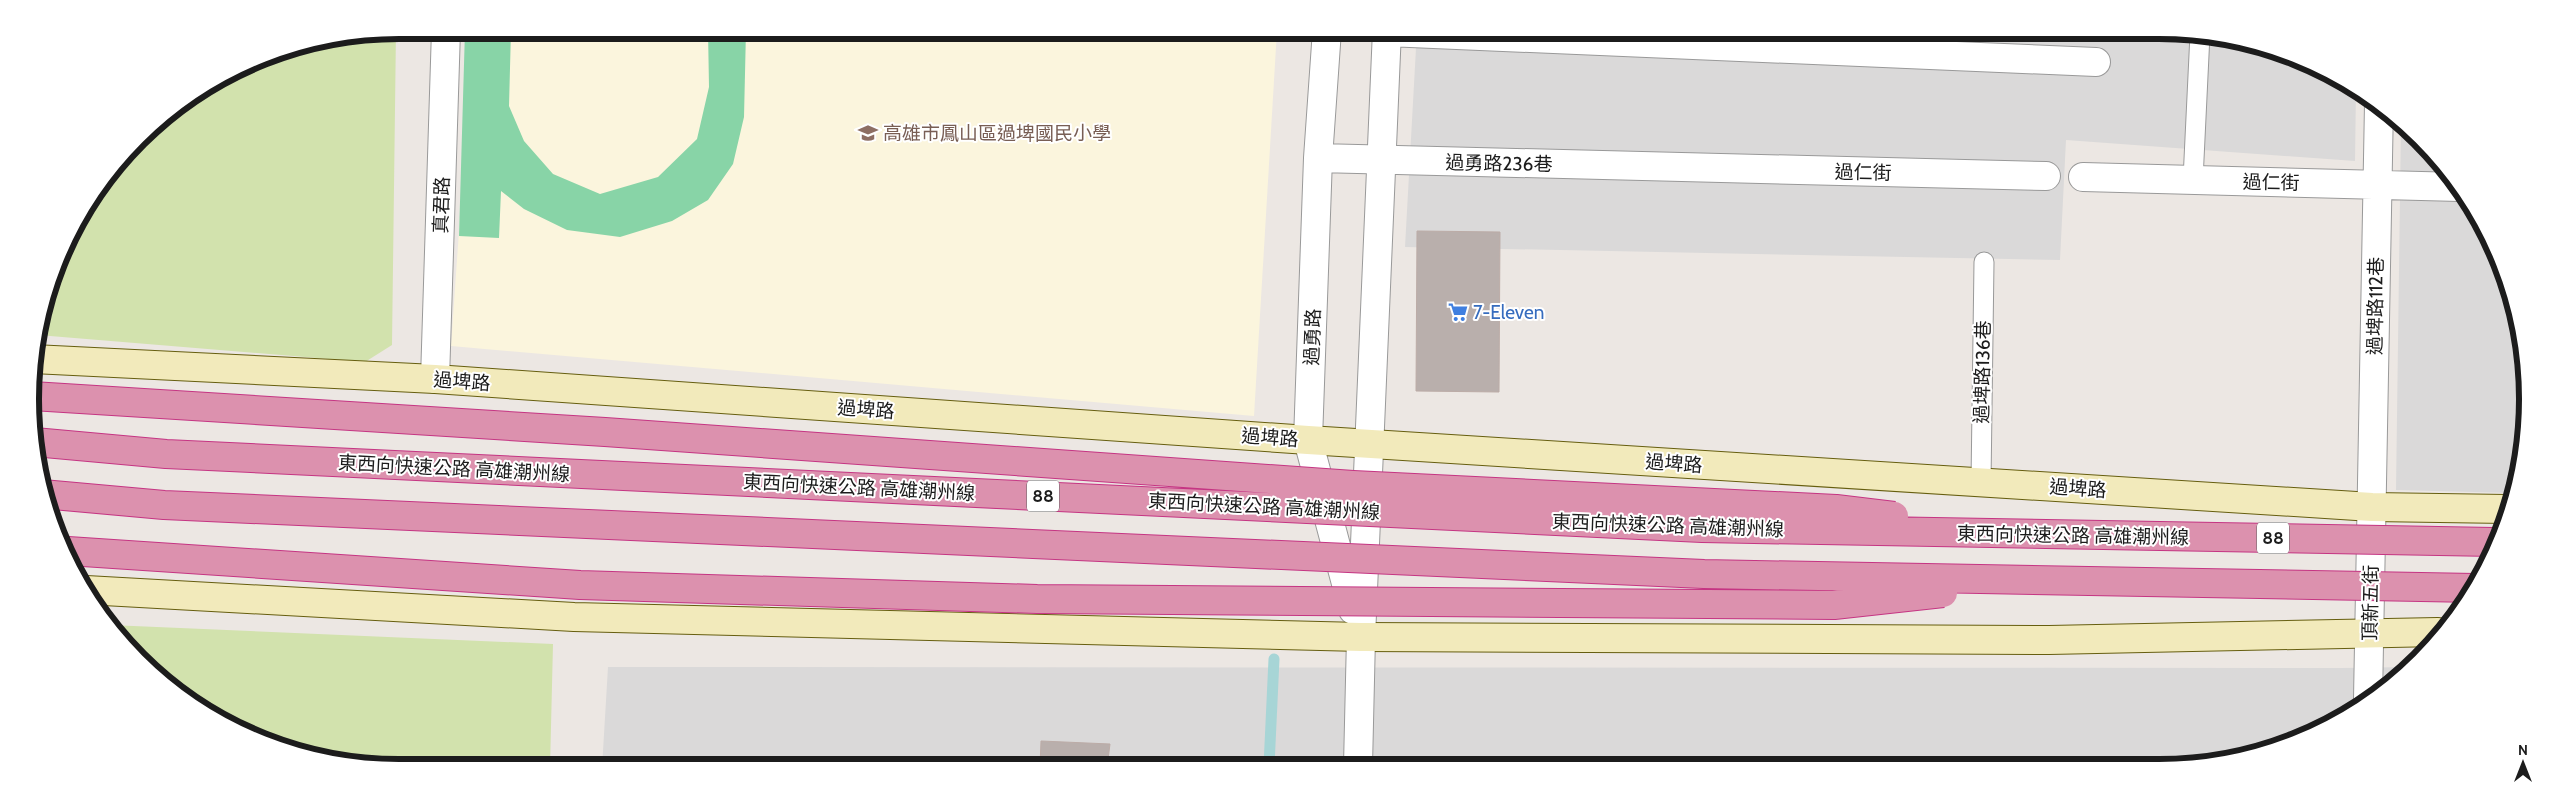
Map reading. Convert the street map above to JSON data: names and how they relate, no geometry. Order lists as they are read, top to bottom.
{
  "streets": {
    "highway": ["東西向快速公路 高雄潮州線", "88"],
    "main road": ["過埤路"],
    "street": [
      "過勇路236巷",
      "過仁街",
      "真君路",
      "過埤路112巷",
      "過勇路",
      "頂新五街"
    ],
    "lane": ["過埤路136巷"]
  },
  "crossings": [
    ["過勇路236巷", "過仁街"],
    ["過勇路236巷", "過勇路"],
    ["過仁街", "過埤路112巷"],
    ["真君路", "過埤路"],
    ["過埤路112巷", "過埤路"],
    ["過埤路112巷", "頂新五街"],
    ["過勇路", "過埤路"],
    ["過埤路136巷", "過埤路"],
    ["過埤路", "頂新五街"]
  ],
  "places": {
    "school or university": ["高雄市鳳山區過埤國民小學"],
    "supermarket": ["7-Eleven"]
  },
  "north": "top"
}
